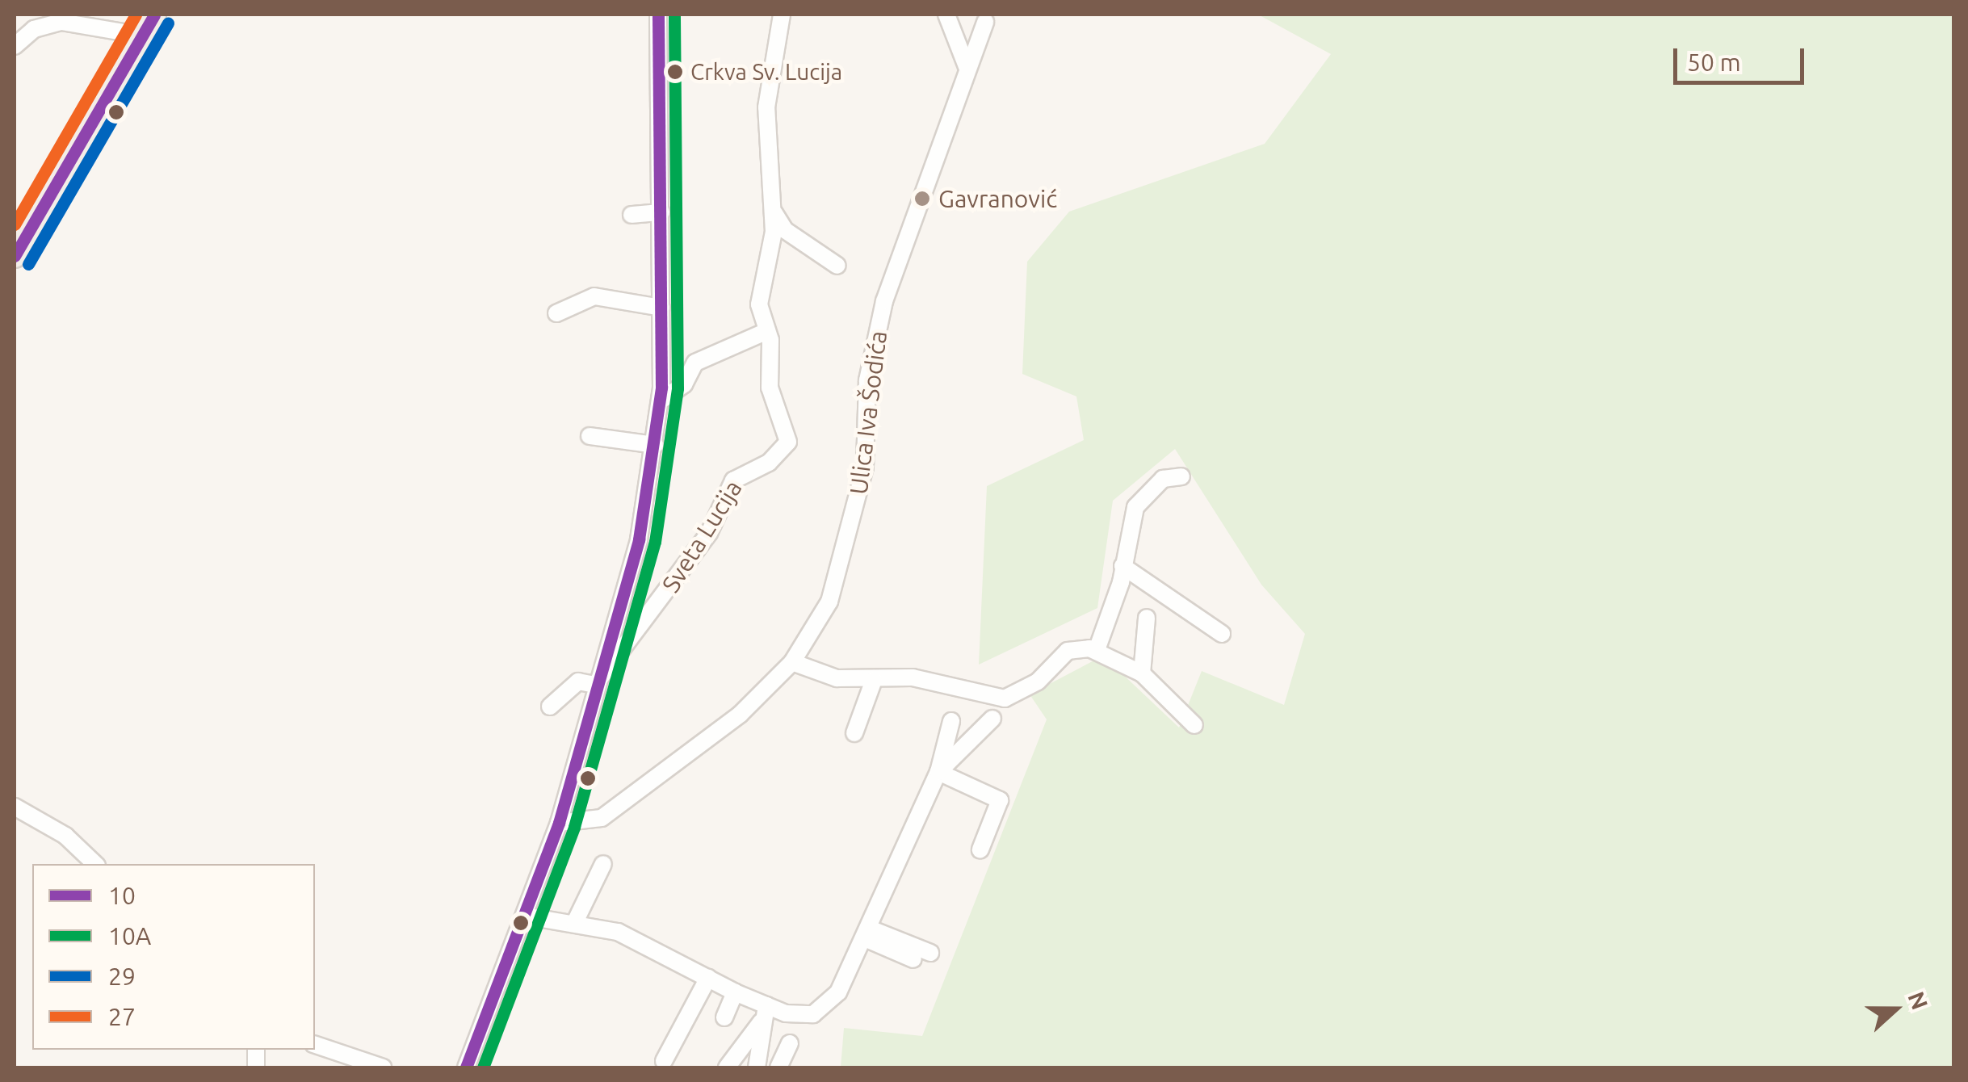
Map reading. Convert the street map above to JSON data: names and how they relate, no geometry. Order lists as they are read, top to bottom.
{
  "streets": {
    "street": ["Ulica Iva Šodića", "Sveta Lucija"]
  },
  "crossings": [
    ["Ulica Iva Šodića", "Sveta Lucija"]
  ],
  "places": ["Crkva Sv. Lucija", "Gavranović"],
  "lines": [
    "transit line 10",
    "transit line 10A",
    "transit line 27",
    "transit line 29"
  ],
  "legend": [
    "10",
    "10A",
    "29",
    "27"
  ],
  "scale_bar": "50 m",
  "north": "right"
}
